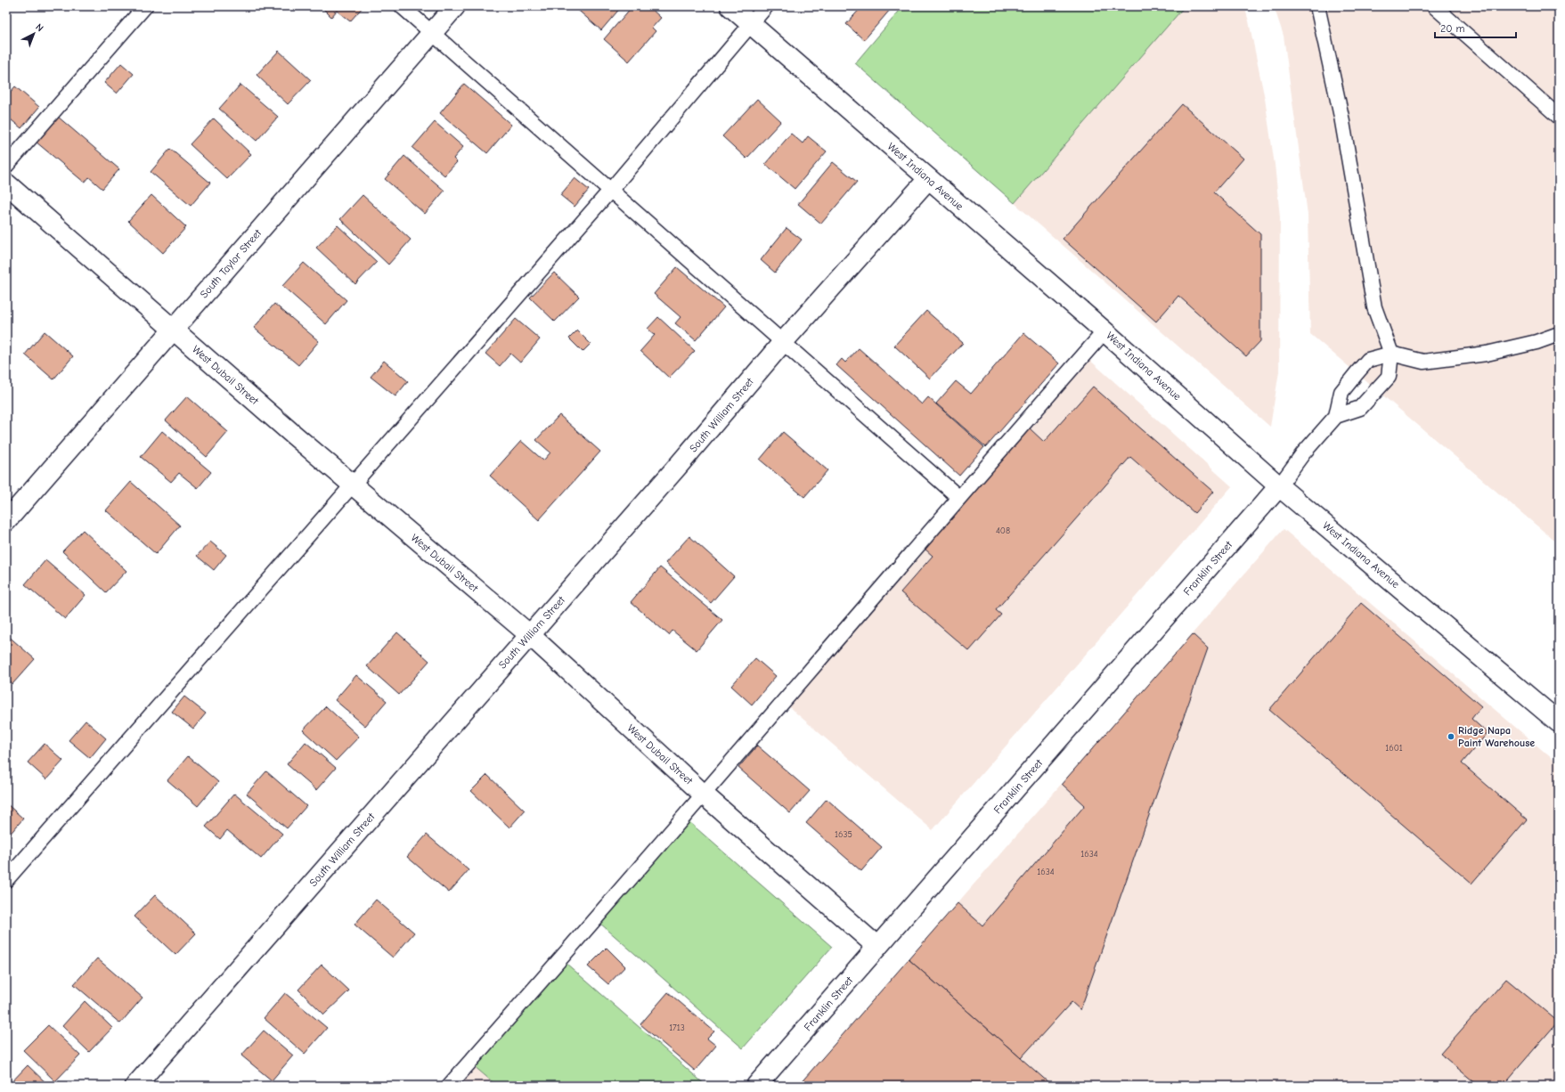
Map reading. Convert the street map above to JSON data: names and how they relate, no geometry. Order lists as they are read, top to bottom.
{
  "streets": {
    "street": [
      "West Indiana Avenue",
      "South Taylor Street",
      "West Dubail Street",
      "South William Street",
      "Franklin Street"
    ]
  },
  "crossings": [
    ["West Indiana Avenue", "South William Street"],
    ["West Indiana Avenue", "Franklin Street"],
    ["South Taylor Street", "West Dubail Street"],
    ["West Dubail Street", "South William Street"],
    ["West Dubail Street", "Franklin Street"]
  ],
  "places": ["Ridge Napa Paint Warehouse"],
  "house_numbers": [
    "408",
    "1601",
    "1635",
    "1634",
    "1634",
    "1713"
  ],
  "scale_bar": "20 m",
  "north": "top right"
}
